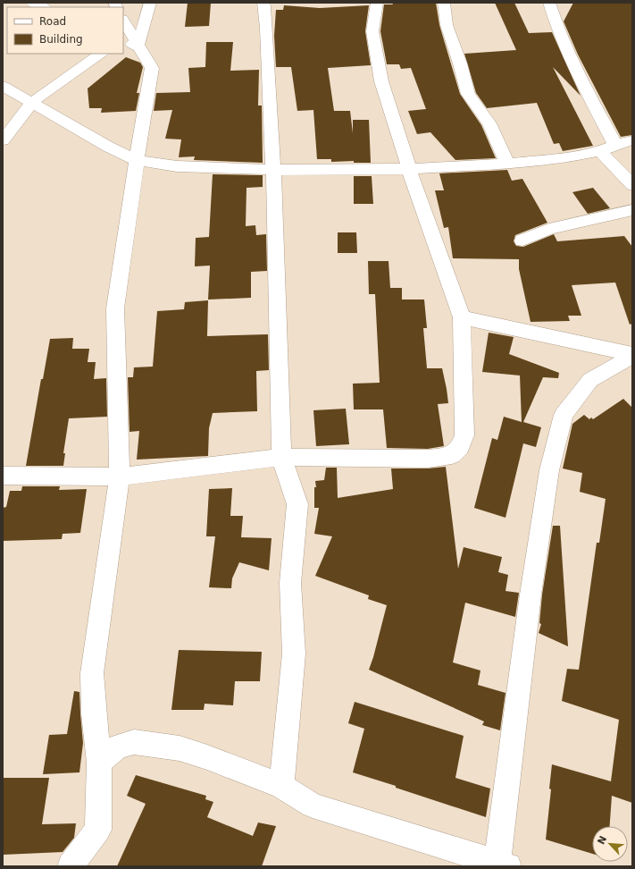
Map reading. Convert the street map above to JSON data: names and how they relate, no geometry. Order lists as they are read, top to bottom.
{
  "legend": ["Road", "Building"],
  "north": "top left"
}
